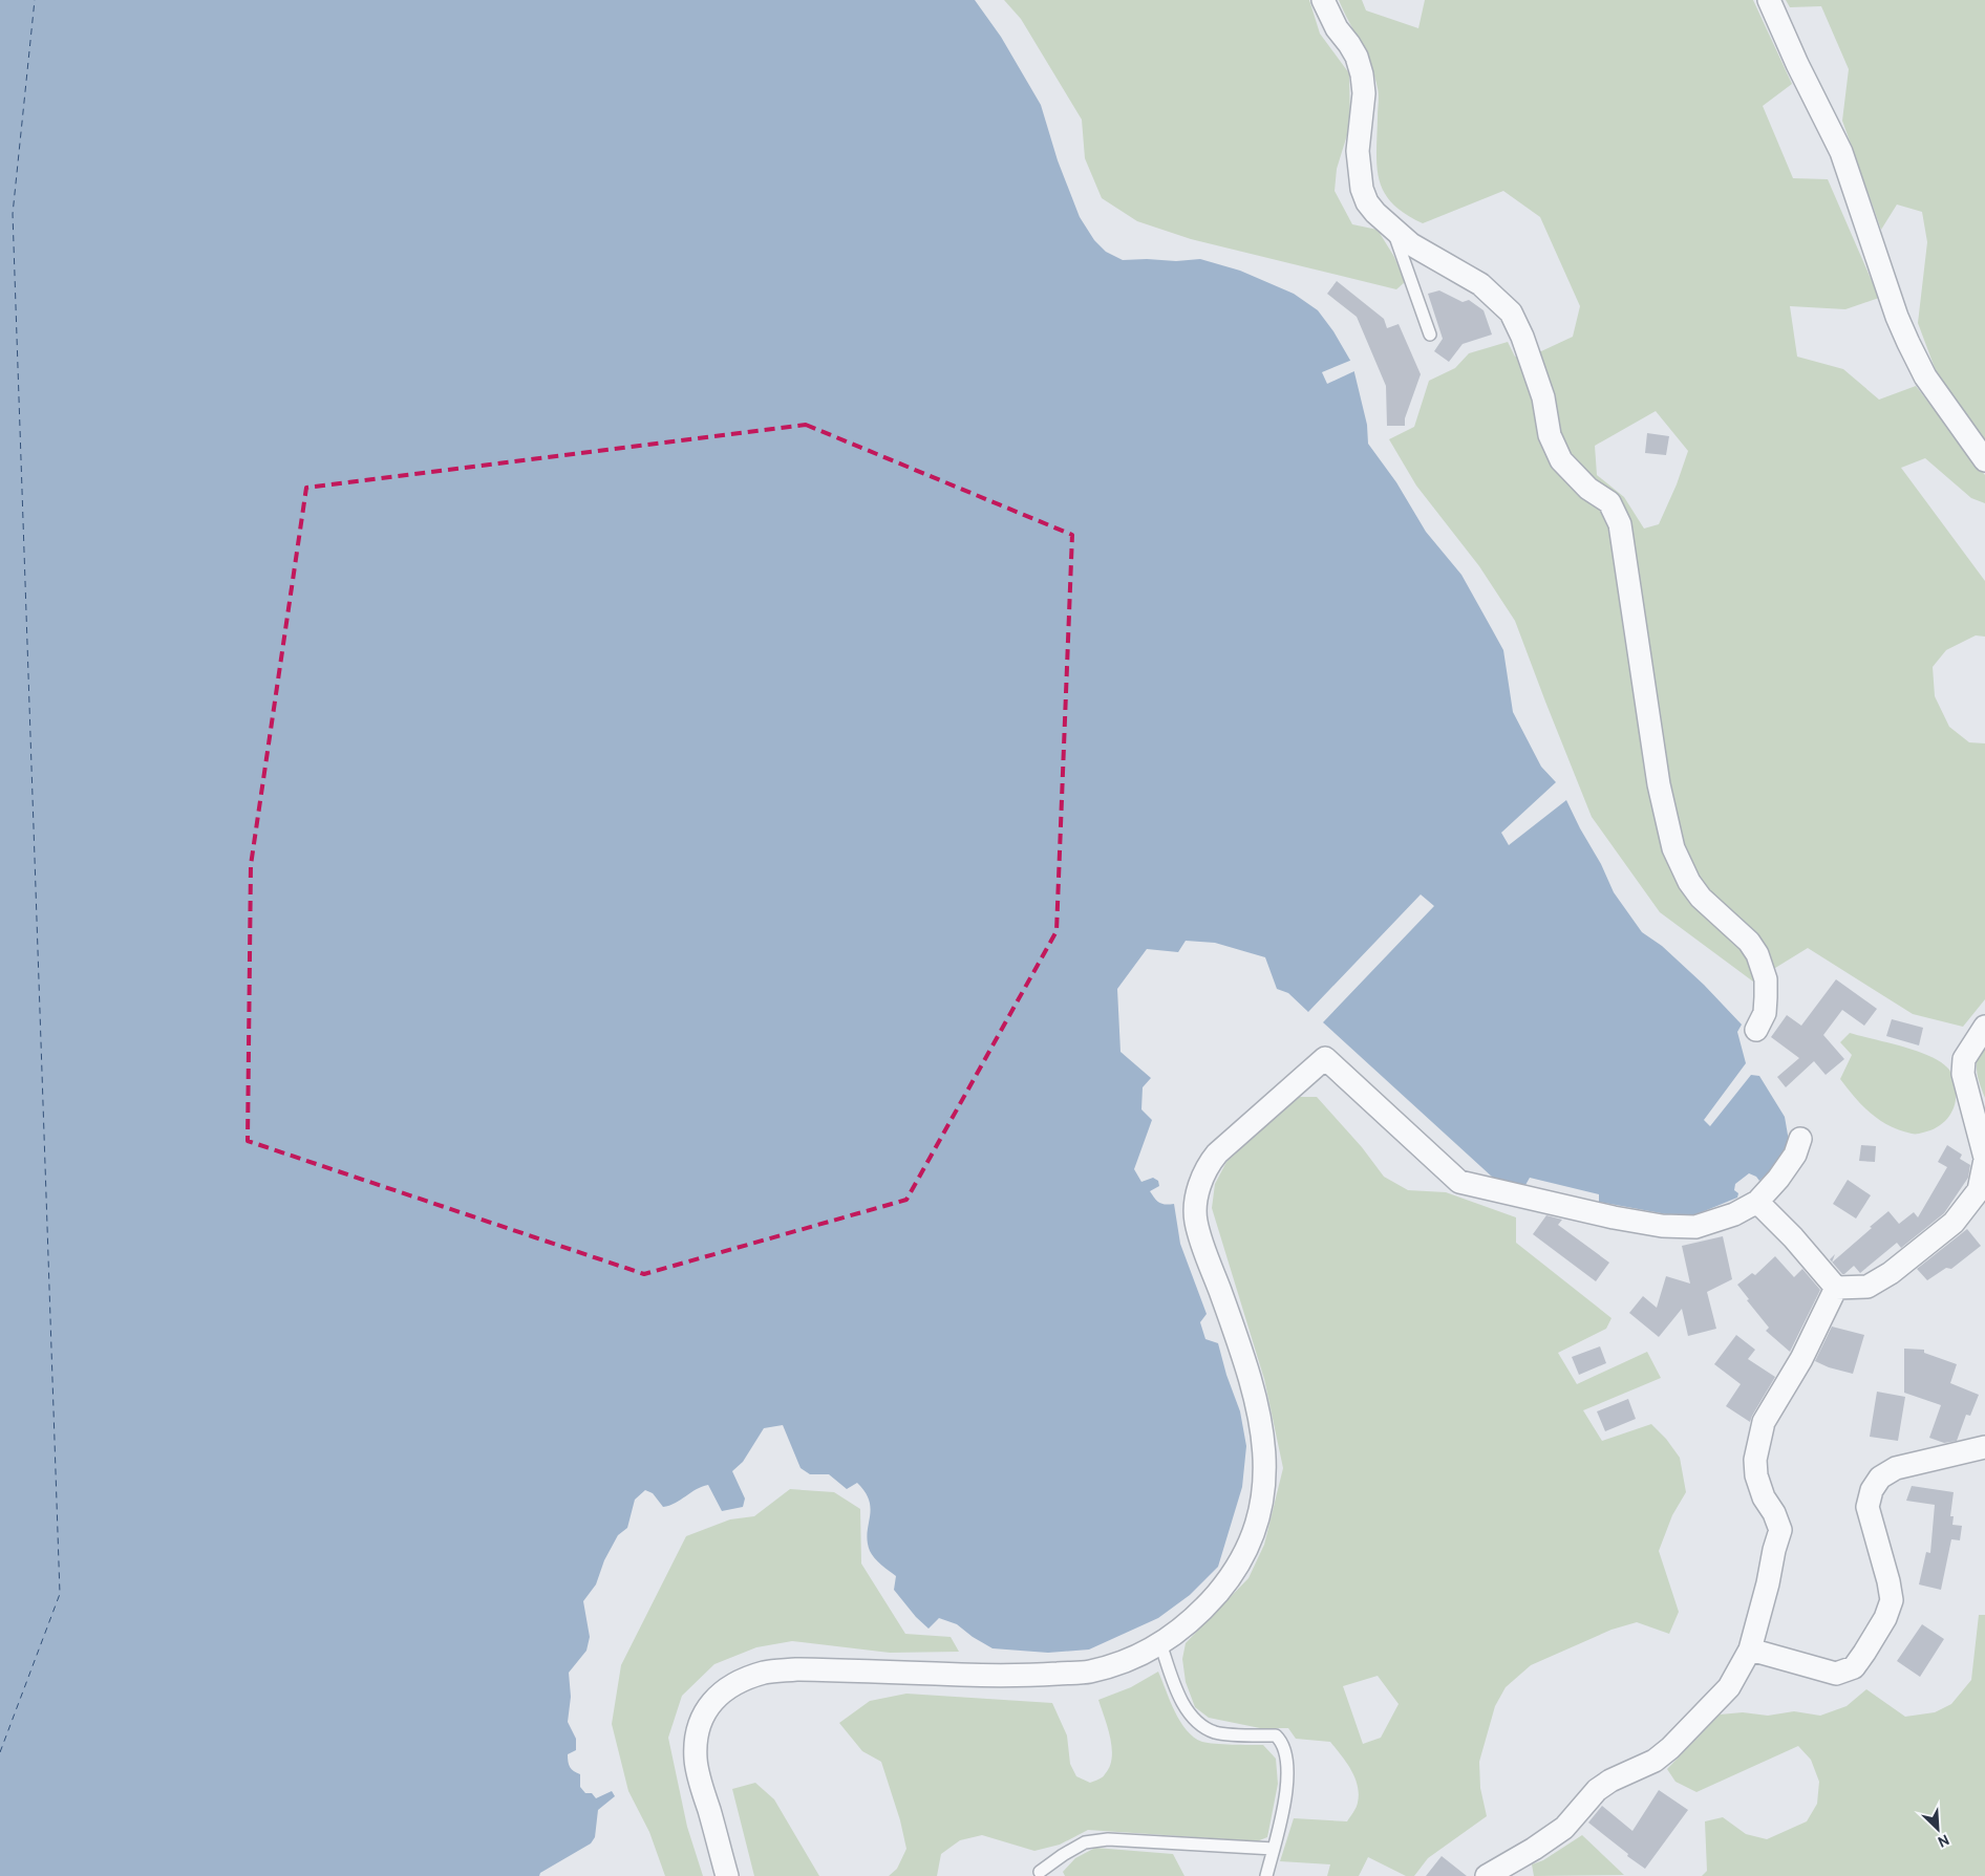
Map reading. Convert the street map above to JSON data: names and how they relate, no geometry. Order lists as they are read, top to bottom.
{
  "north": "bottom right"
}
